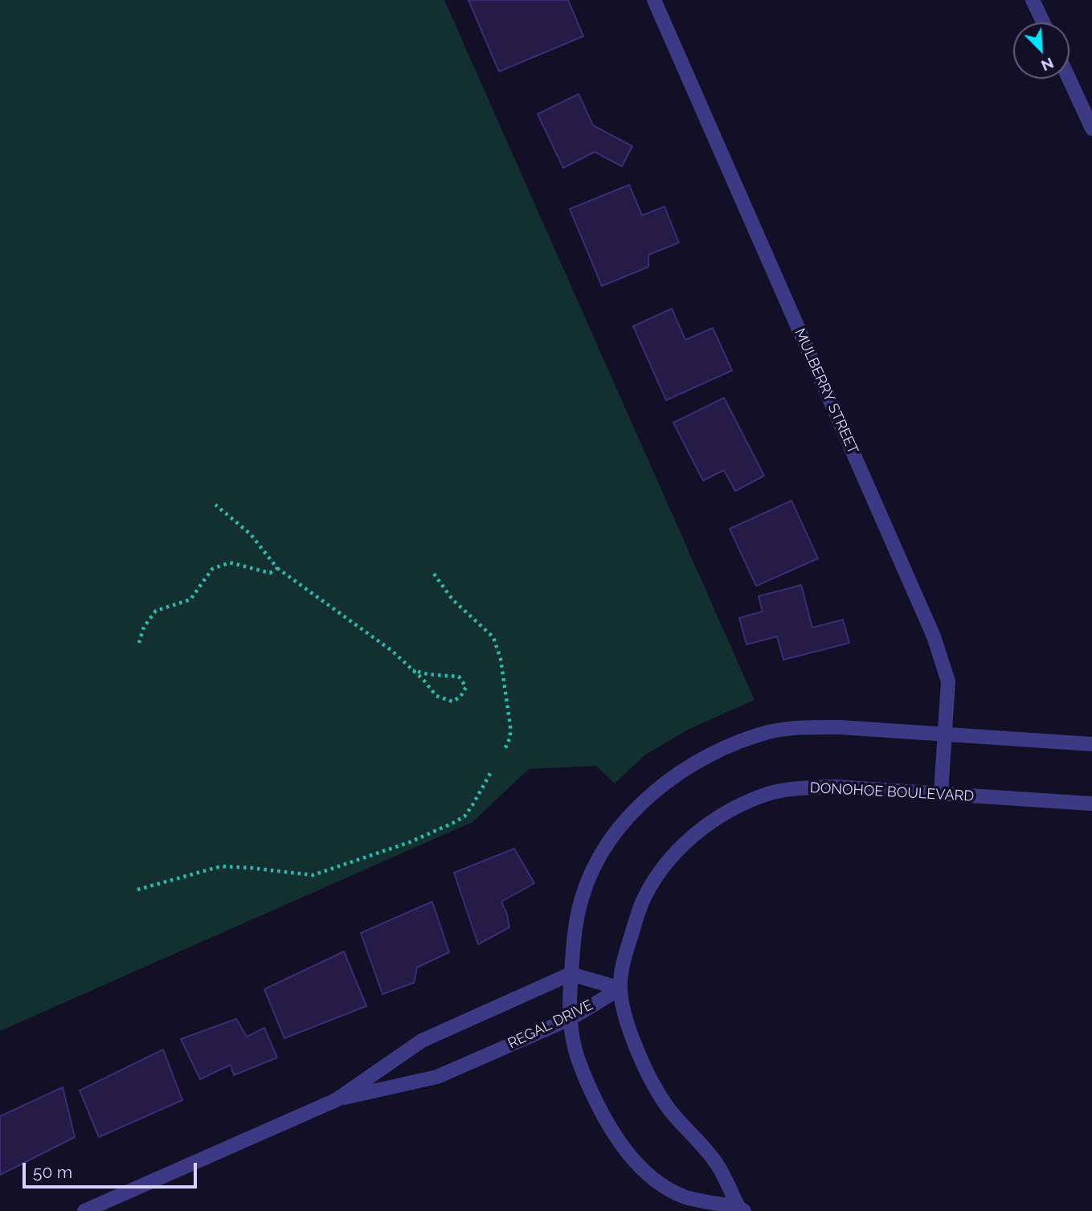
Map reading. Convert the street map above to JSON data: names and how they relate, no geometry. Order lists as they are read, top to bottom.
{
  "streets": {
    "street": ["MULBERRY STREET", "DONOHOE BOULEVARD", "REGAL DRIVE"]
  },
  "crossings": [
    ["MULBERRY STREET", "DONOHOE BOULEVARD"],
    ["DONOHOE BOULEVARD", "REGAL DRIVE"]
  ],
  "scale_bar": "50 m",
  "north": "bottom right"
}
